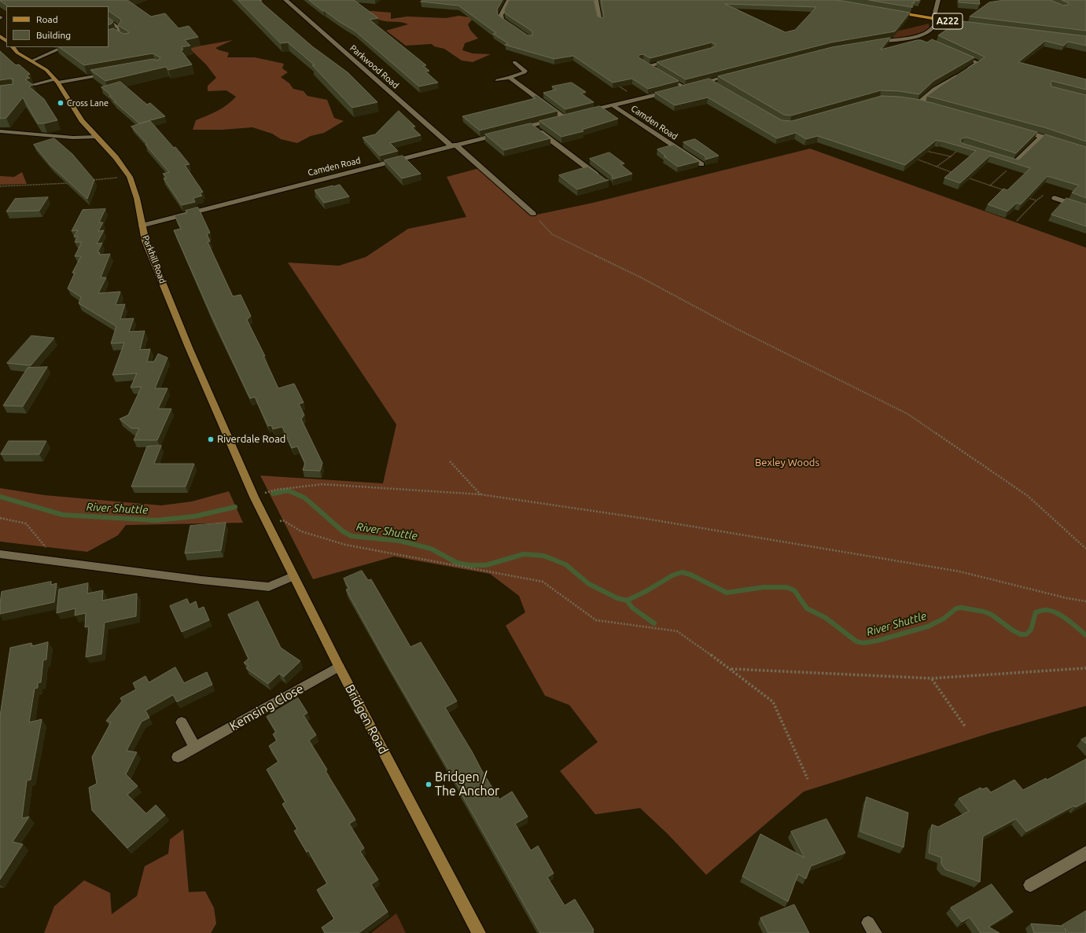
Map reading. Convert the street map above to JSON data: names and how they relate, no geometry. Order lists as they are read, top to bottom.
{
  "streets": {
    "main road": ["A222", "Parkhill Road", "Bridgen Road"],
    "street": ["Parkwood Road", "Camden Road", "Kemsing Close"]
  },
  "crossings": [
    ["Parkwood Road", "Camden Road"],
    ["Camden Road", "Parkhill Road"],
    ["Parkhill Road", "Bridgen Road"],
    ["Kemsing Close", "Bridgen Road"]
  ],
  "water": ["River Shuttle"],
  "parks": ["Bexley Woods"],
  "places": ["Cross Lane", "Riverdale Road", "Bridgen / The Anchor"],
  "legend": ["Road", "Building"]
}
